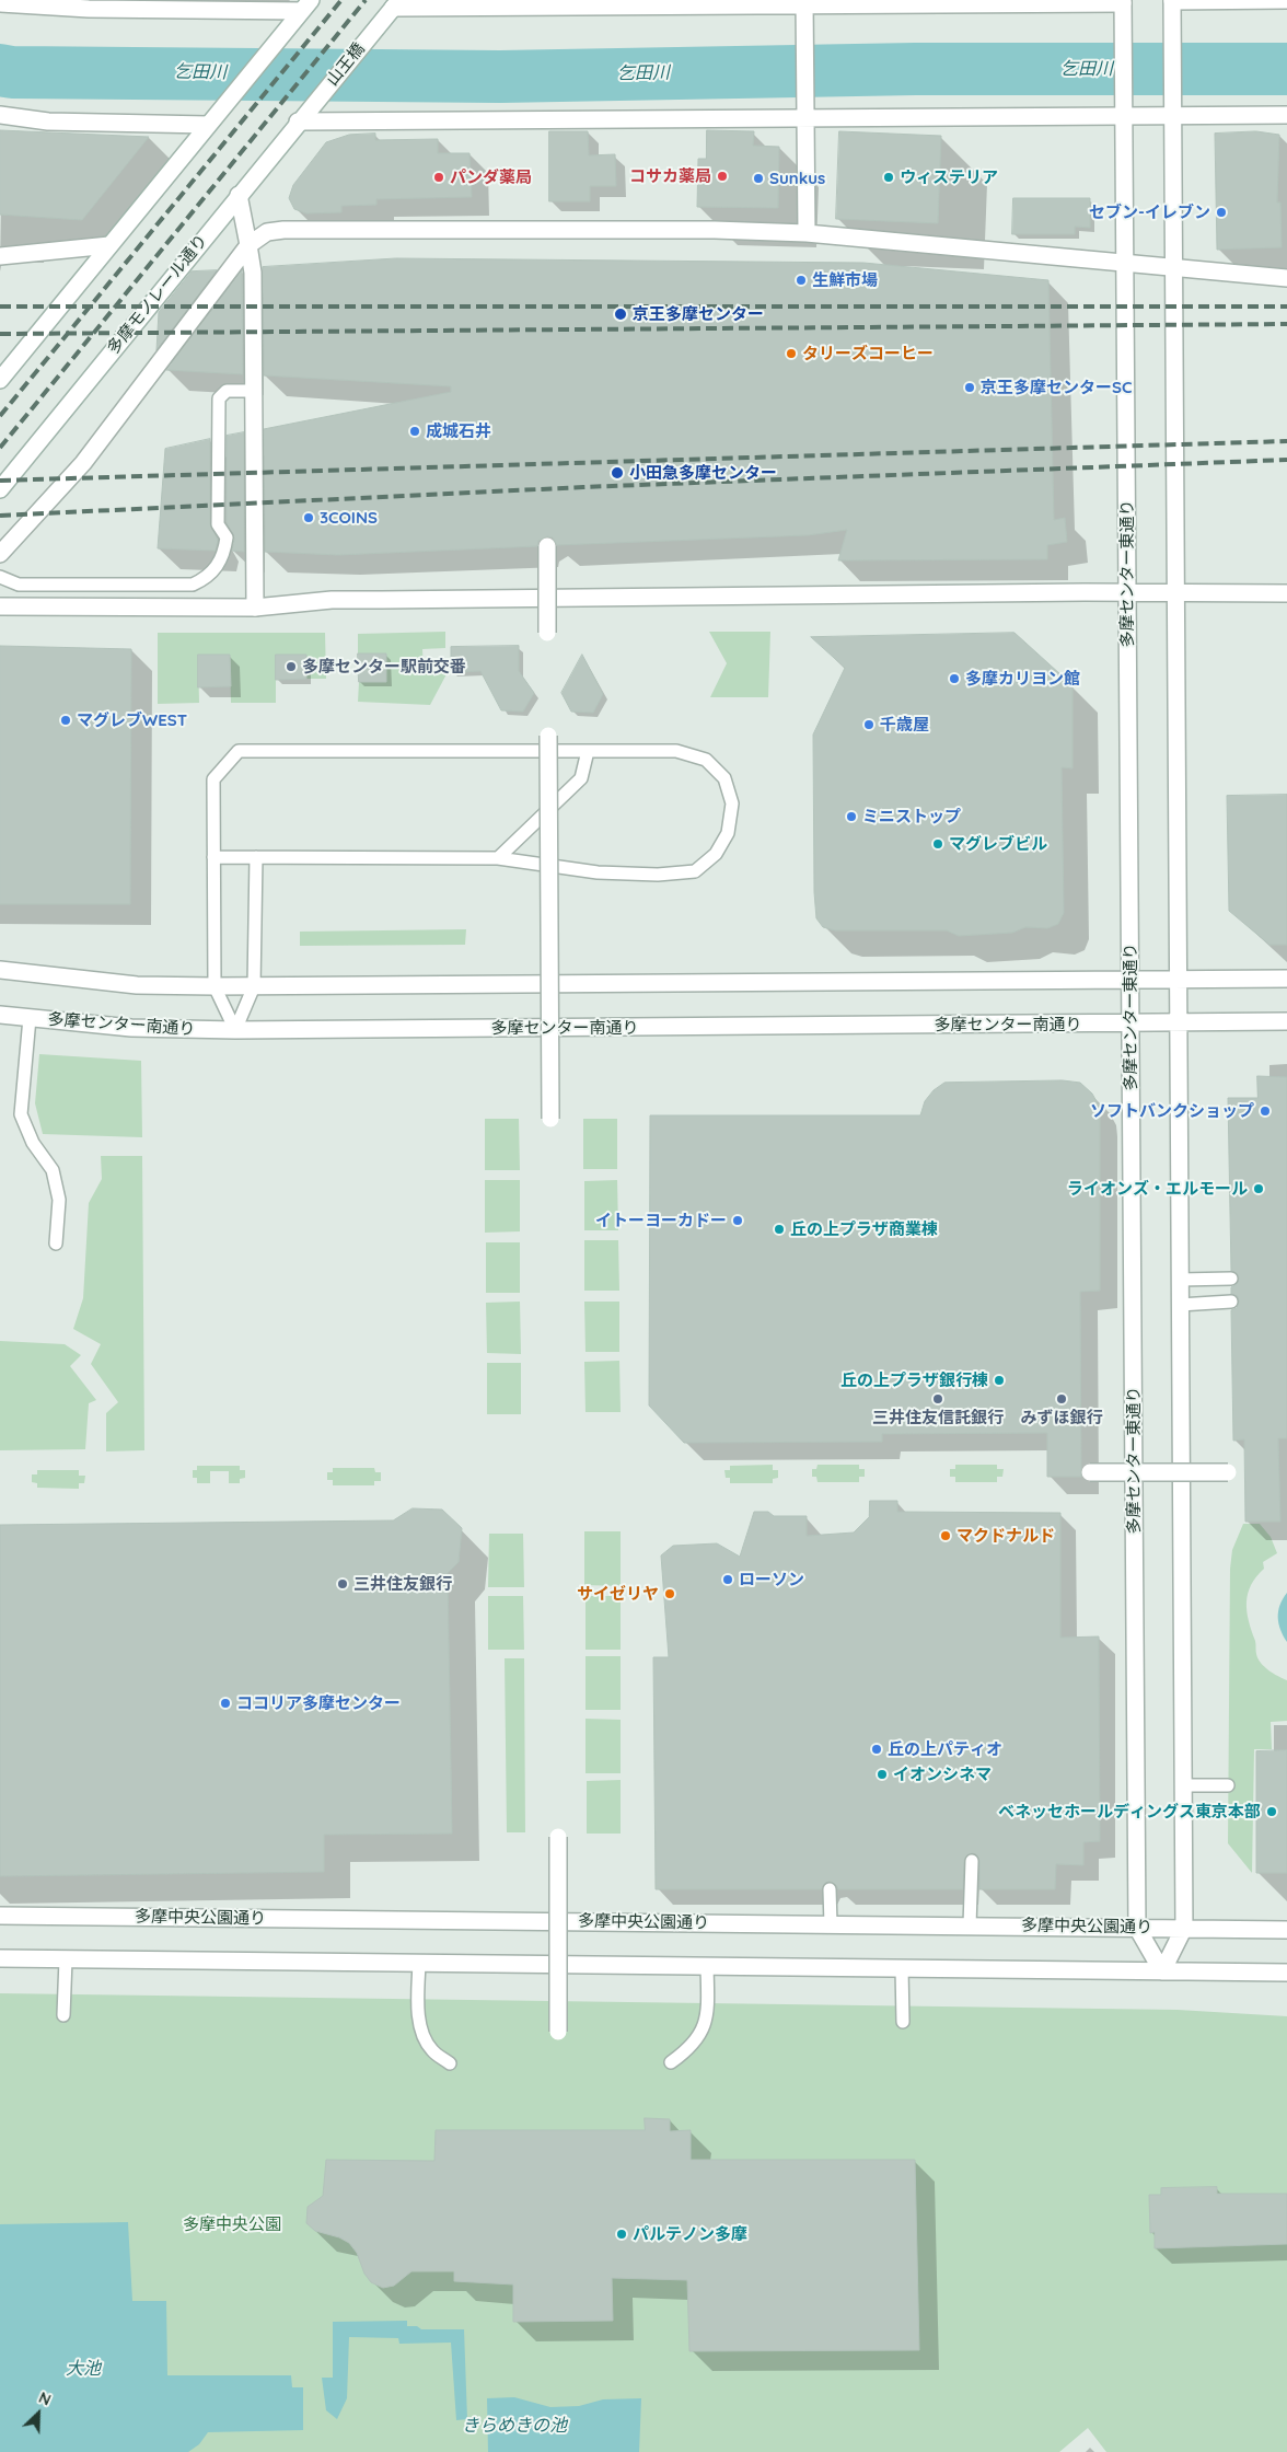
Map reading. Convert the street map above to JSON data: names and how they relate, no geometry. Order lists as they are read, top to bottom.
{
  "streets": {
    "street": [
      "山王橋",
      "多摩モノレール通り",
      "多摩センター東通り",
      "多摩センター南通り",
      "多摩中央公園通り"
    ]
  },
  "crossings": [
    ["山王橋", "多摩モノレール通り"],
    ["多摩センター東通り", "多摩センター南通り"],
    ["多摩センター東通り", "多摩中央公園通り"]
  ],
  "water": ["乞田川", "大池", "きらめきの池"],
  "parks": ["多摩中央公園"],
  "places": [
    "コサカ薬局",
    "パンダ薬局",
    "ウィステリア",
    "Sunkus",
    "セブン-イレブン",
    "生鮮市場",
    "京王多摩センター",
    "タリーズコーヒー",
    "京王多摩センターSC",
    "成城石井",
    "小田急多摩センター",
    "3COINS",
    "多摩センター駅前交番",
    "多摩カリヨン館",
    "マグレブWEST",
    "千歳屋",
    "ミニストップ",
    "マグレブビル",
    "ソフトバンクショップ",
    "ライオンズ・エルモール",
    "イトーヨーカドー",
    "丘の上プラザ商業棟",
    "丘の上プラザ銀行棟",
    "三井住友信託銀行",
    "みずほ銀行",
    "マクドナルド",
    "ローソン",
    "三井住友銀行",
    "サイゼリヤ",
    "ココリア多摩センター",
    "丘の上パティオ",
    "イオンシネマ",
    "ベネッセホールディングス東京本部",
    "パルテノン多摩"
  ],
  "north": "top right"
}
